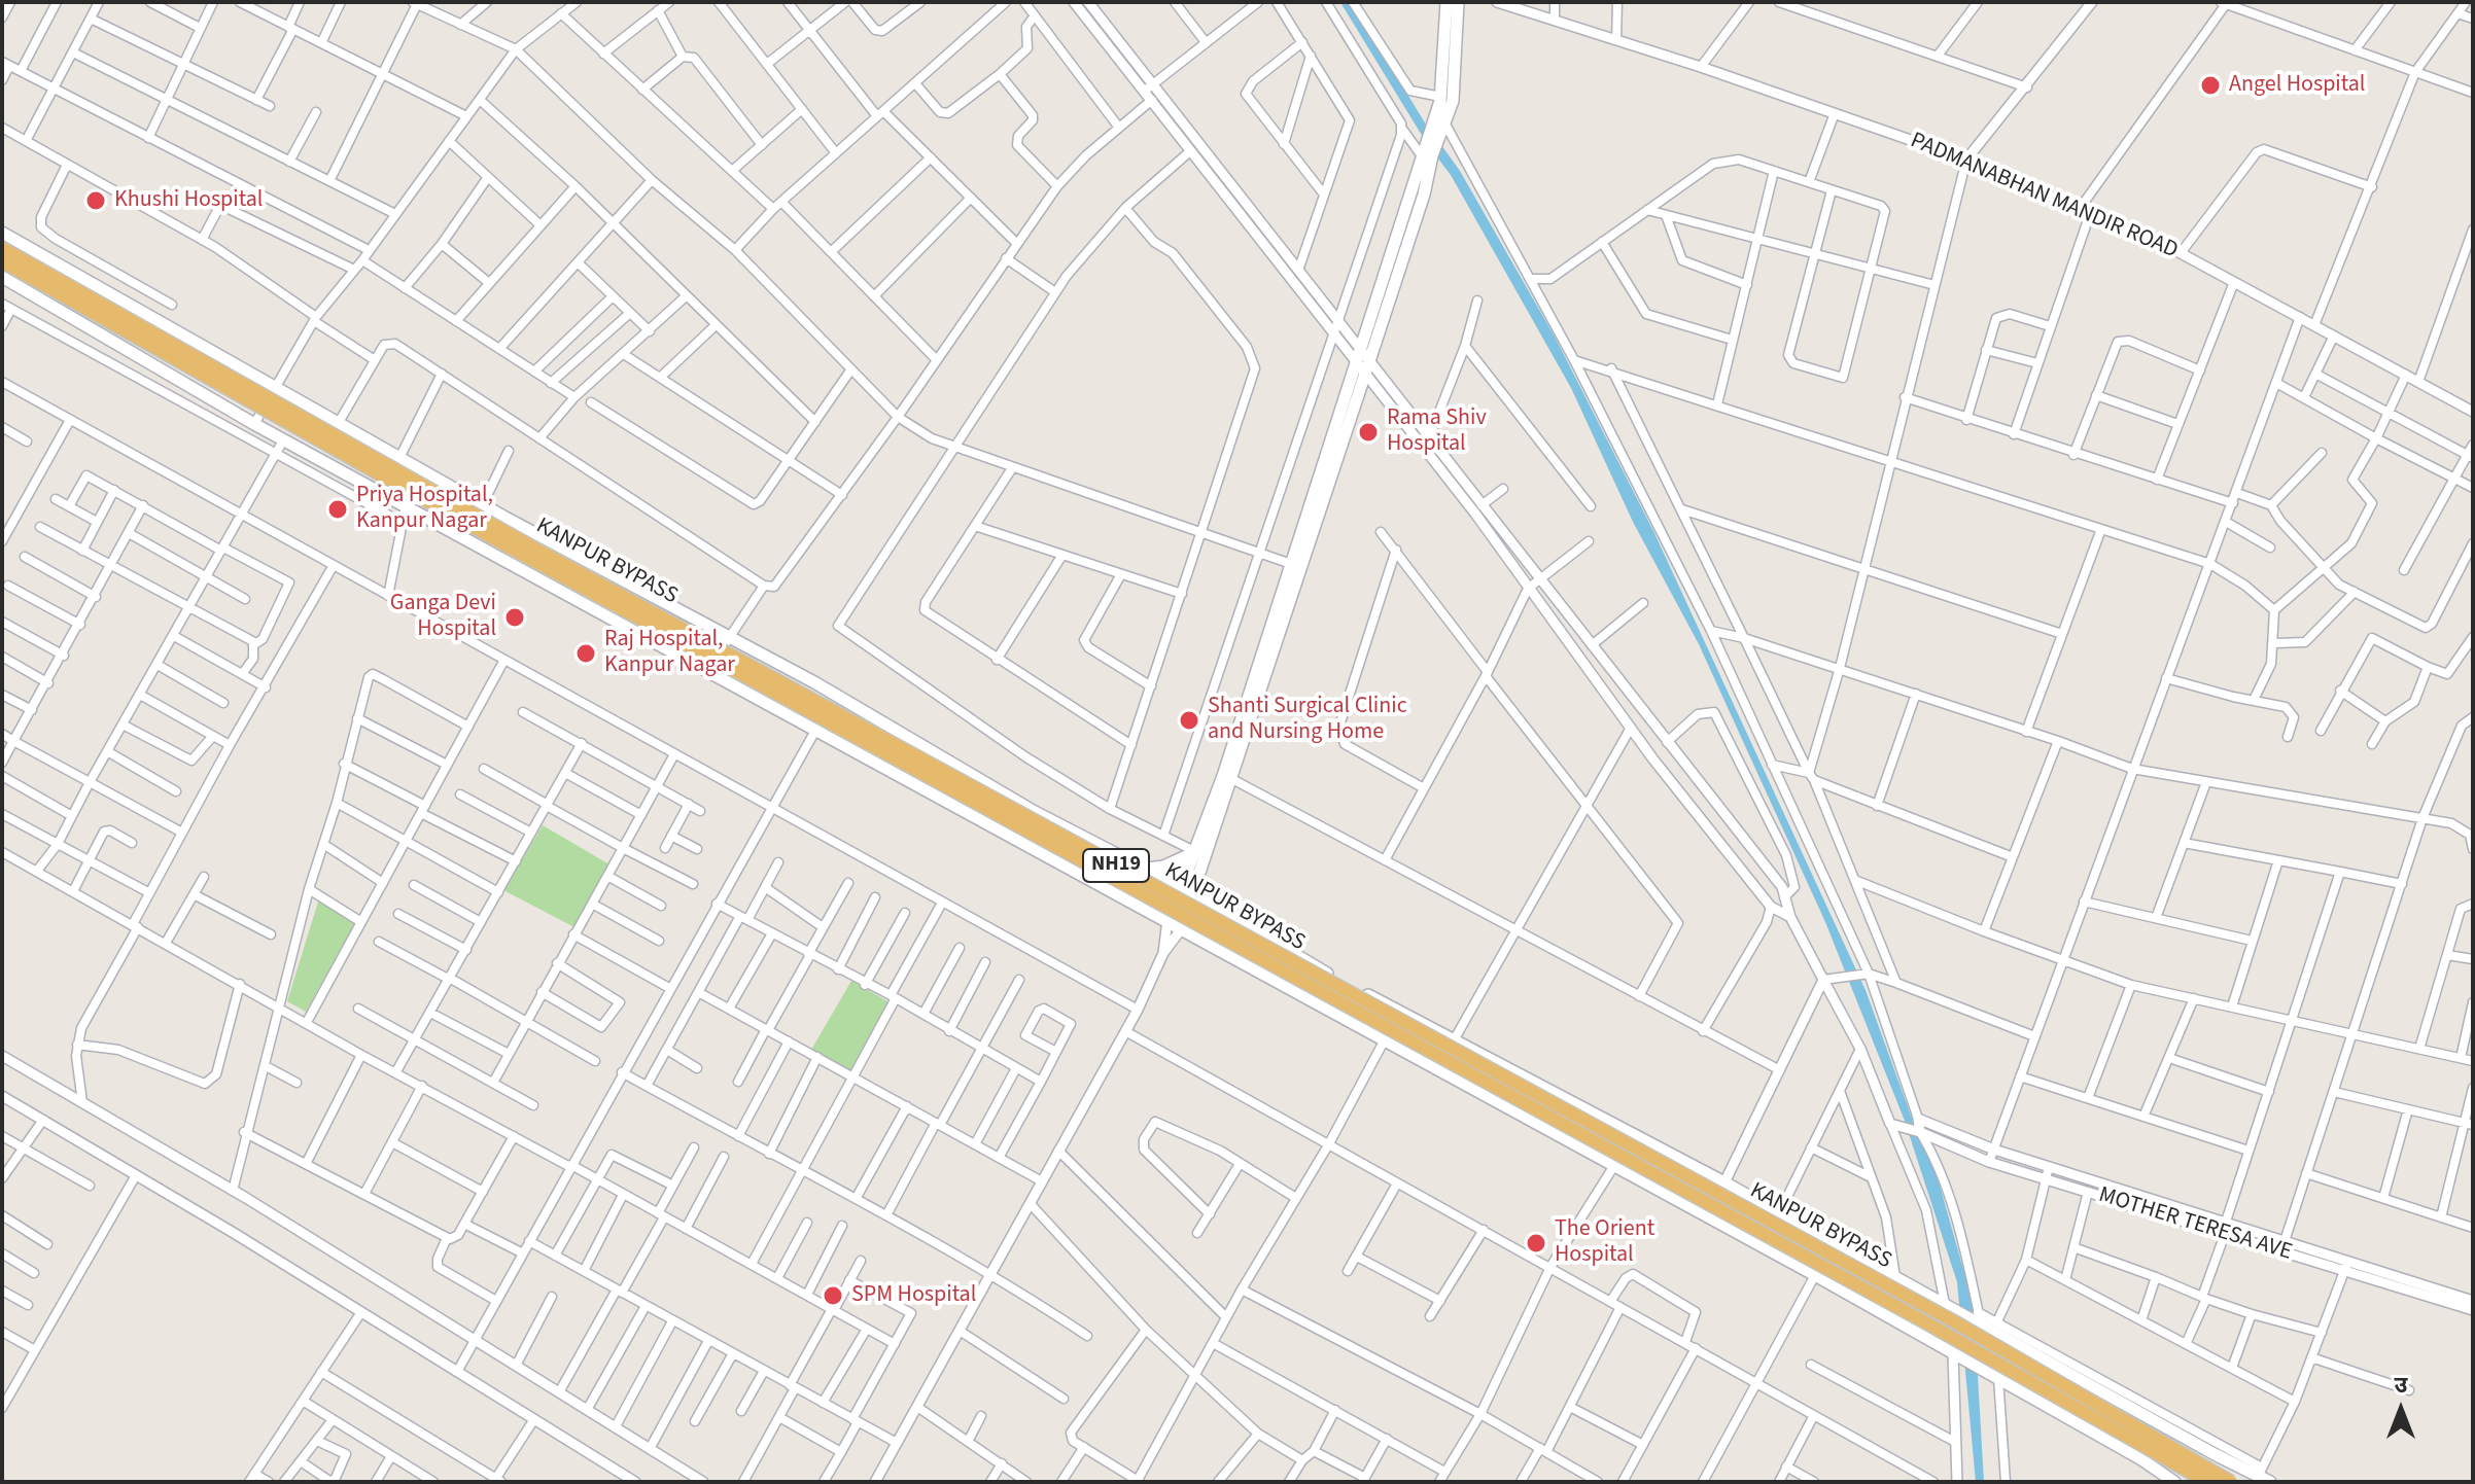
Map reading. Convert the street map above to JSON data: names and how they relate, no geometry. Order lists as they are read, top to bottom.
{
  "streets": {
    "highway": ["KANPUR BYPASS", "NH19"],
    "street": ["PADMANABHAN MANDIR ROAD", "MOTHER TERESA AVE"]
  },
  "places": [
    "Angel Hospital",
    "Khushi Hospital",
    "Rama Shiv Hospital",
    "Priya Hospital, Kanpur Nagar",
    "Ganga Devi Hospital",
    "Raj Hospital, Kanpur Nagar",
    "Shanti Surgical Clinic and Nursing Home",
    "The Orient Hospital",
    "SPM Hospital"
  ],
  "north": "top"
}
